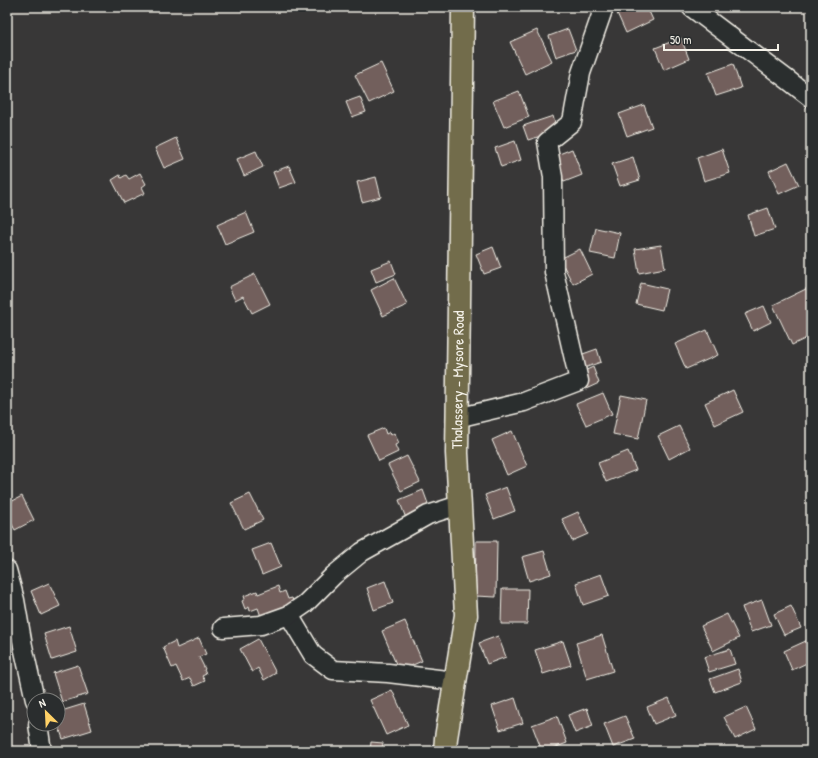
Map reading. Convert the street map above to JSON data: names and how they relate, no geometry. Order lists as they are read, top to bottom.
{
  "streets": {
    "main road": ["Thalassery - Mysore Road"]
  },
  "scale_bar": "50 m",
  "north": "top left"
}
